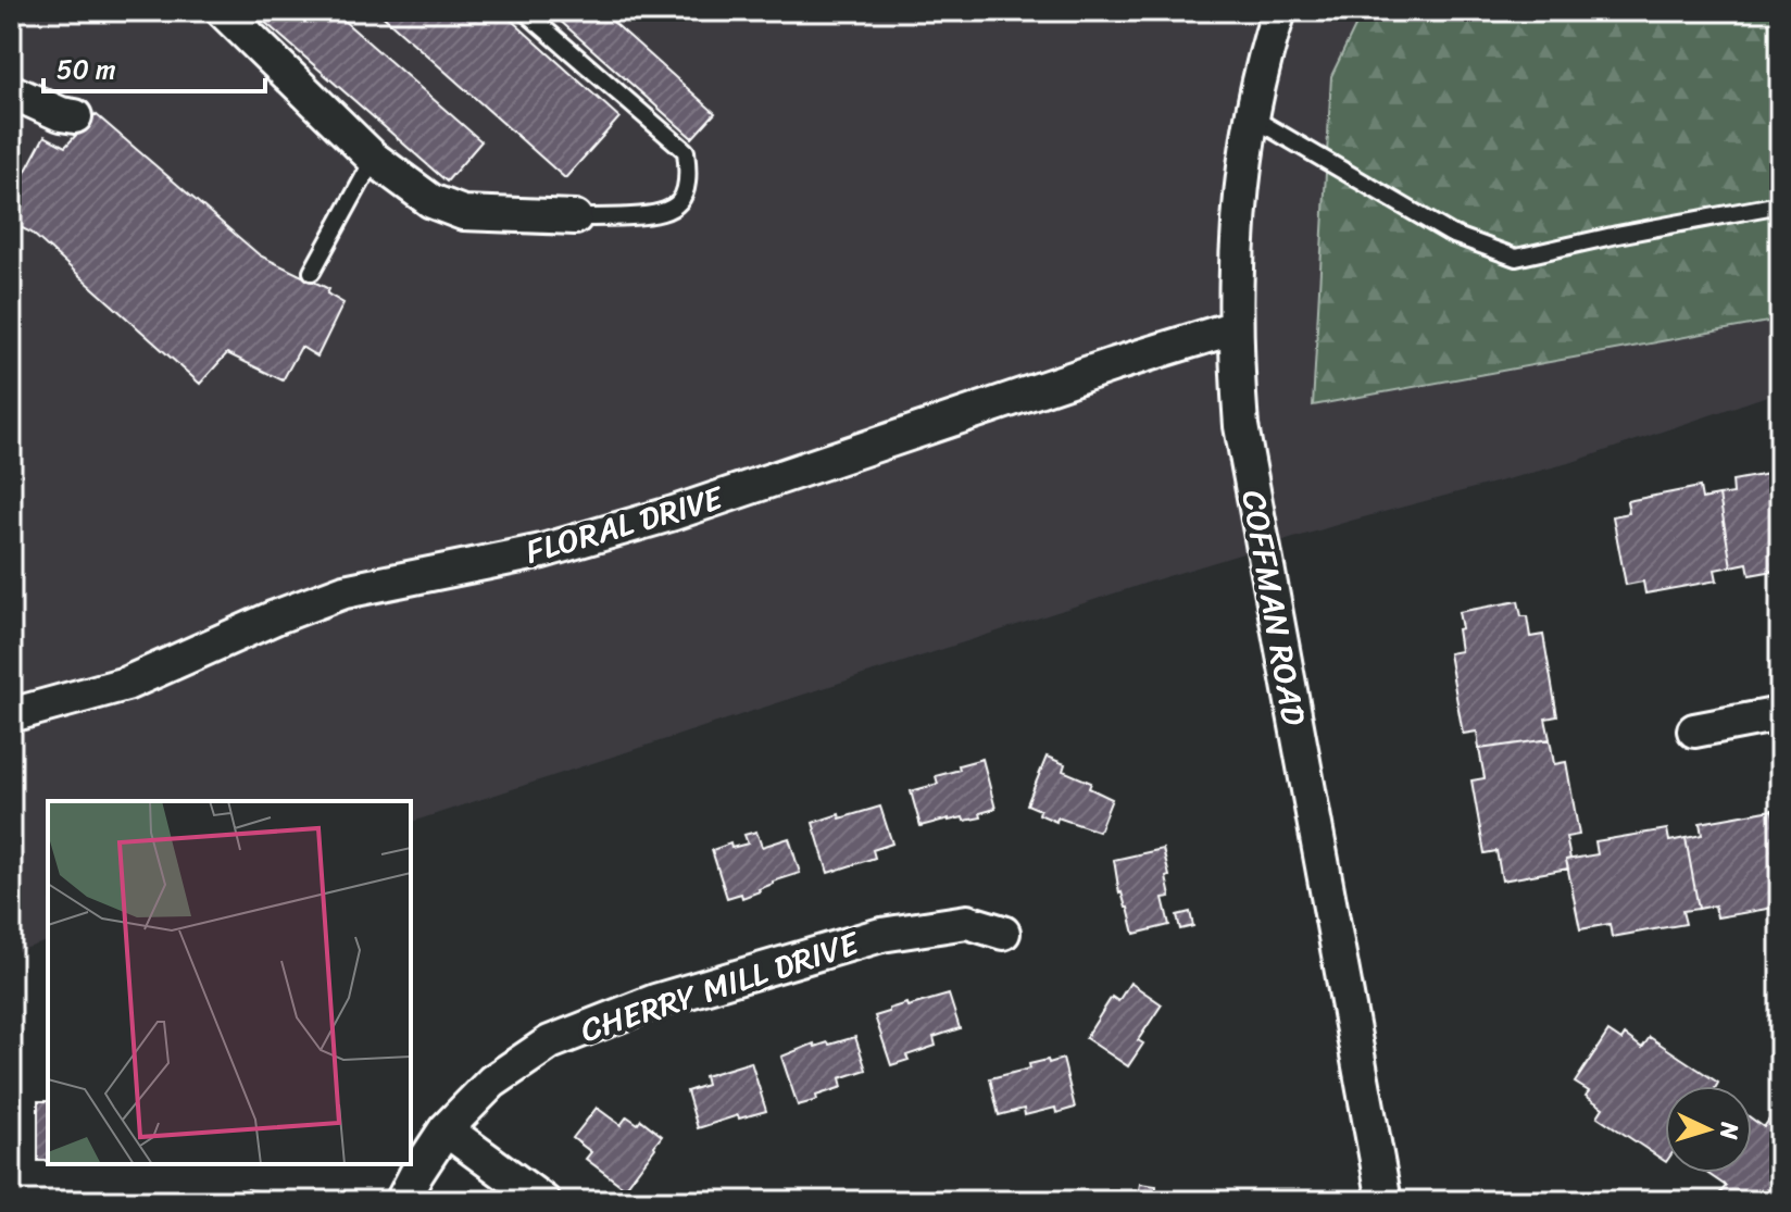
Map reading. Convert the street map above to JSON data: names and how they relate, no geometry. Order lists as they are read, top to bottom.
{
  "streets": {
    "street": ["FLORAL DRIVE", "COFFMAN ROAD", "CHERRY MILL DRIVE"]
  },
  "crossings": [
    ["FLORAL DRIVE", "COFFMAN ROAD"]
  ],
  "scale_bar": "50 m",
  "north": "right"
}
